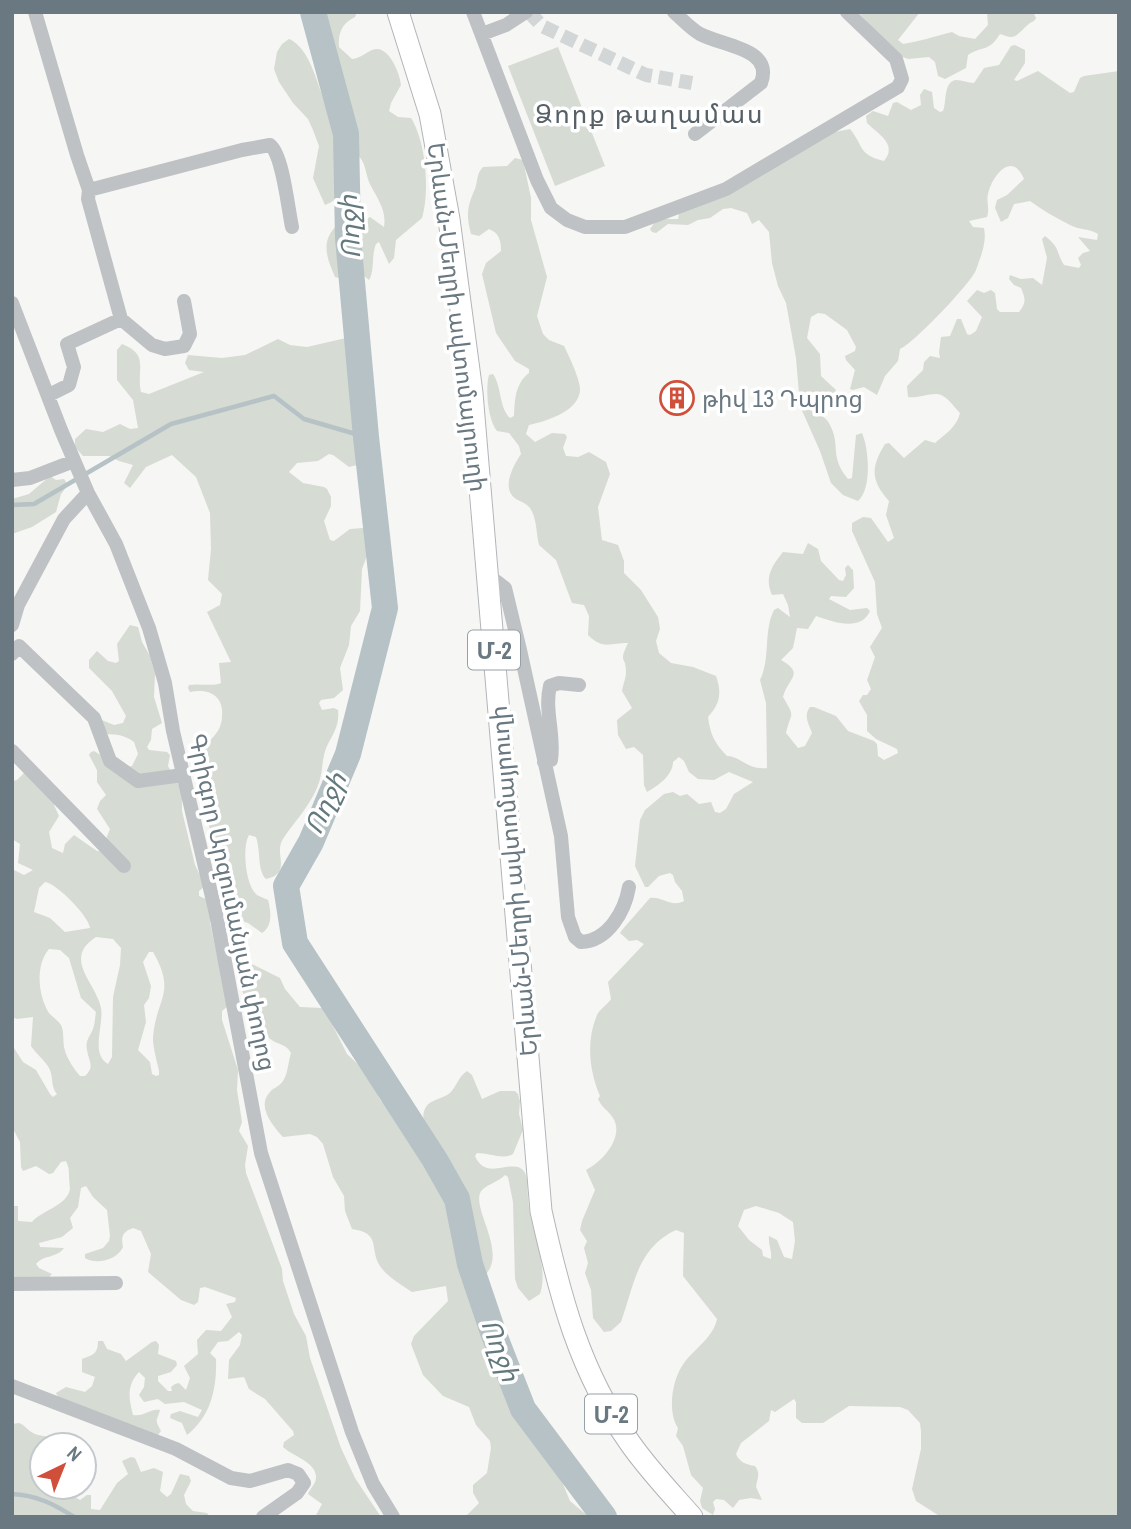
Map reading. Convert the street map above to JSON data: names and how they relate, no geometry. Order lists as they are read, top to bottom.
{
  "streets": {
    "highway": ["Երևան-Մեղրի ավտոմայրուղի", "Մ-2"],
    "street": ["Գրիգոր Արզումանյան փողոց"]
  },
  "districts": ["Ձորք թաղամաս"],
  "water": ["Ողջի"],
  "places": {
    "building": ["թիվ 13 Դպրոց"]
  },
  "north": "top right"
}
